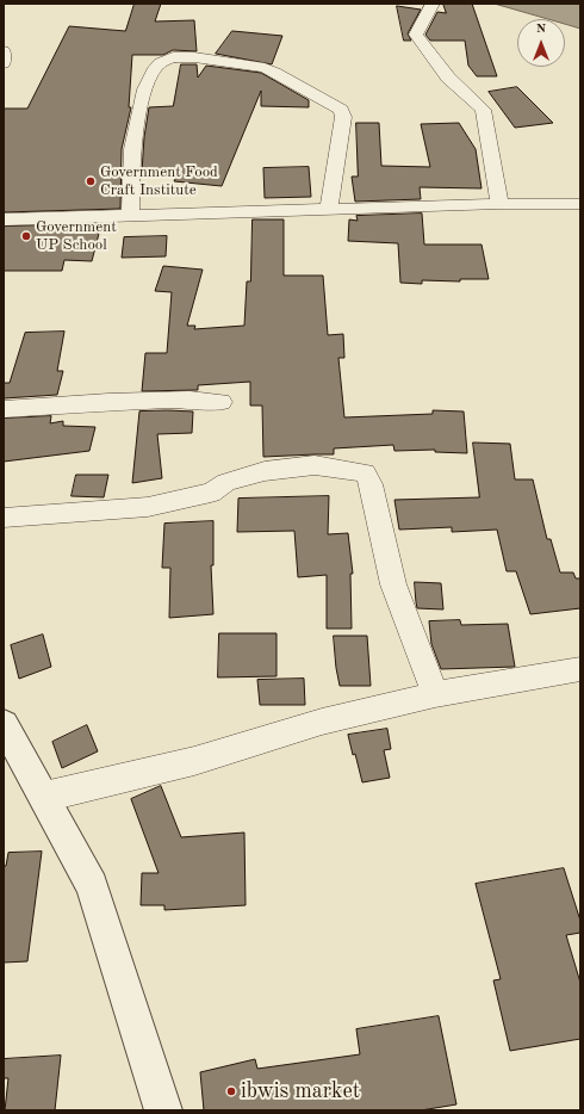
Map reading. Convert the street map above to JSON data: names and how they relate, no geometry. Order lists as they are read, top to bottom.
{
  "places": ["Government Food Craft Institute", "Government UP School", "ibwis market"],
  "north": "top"
}
